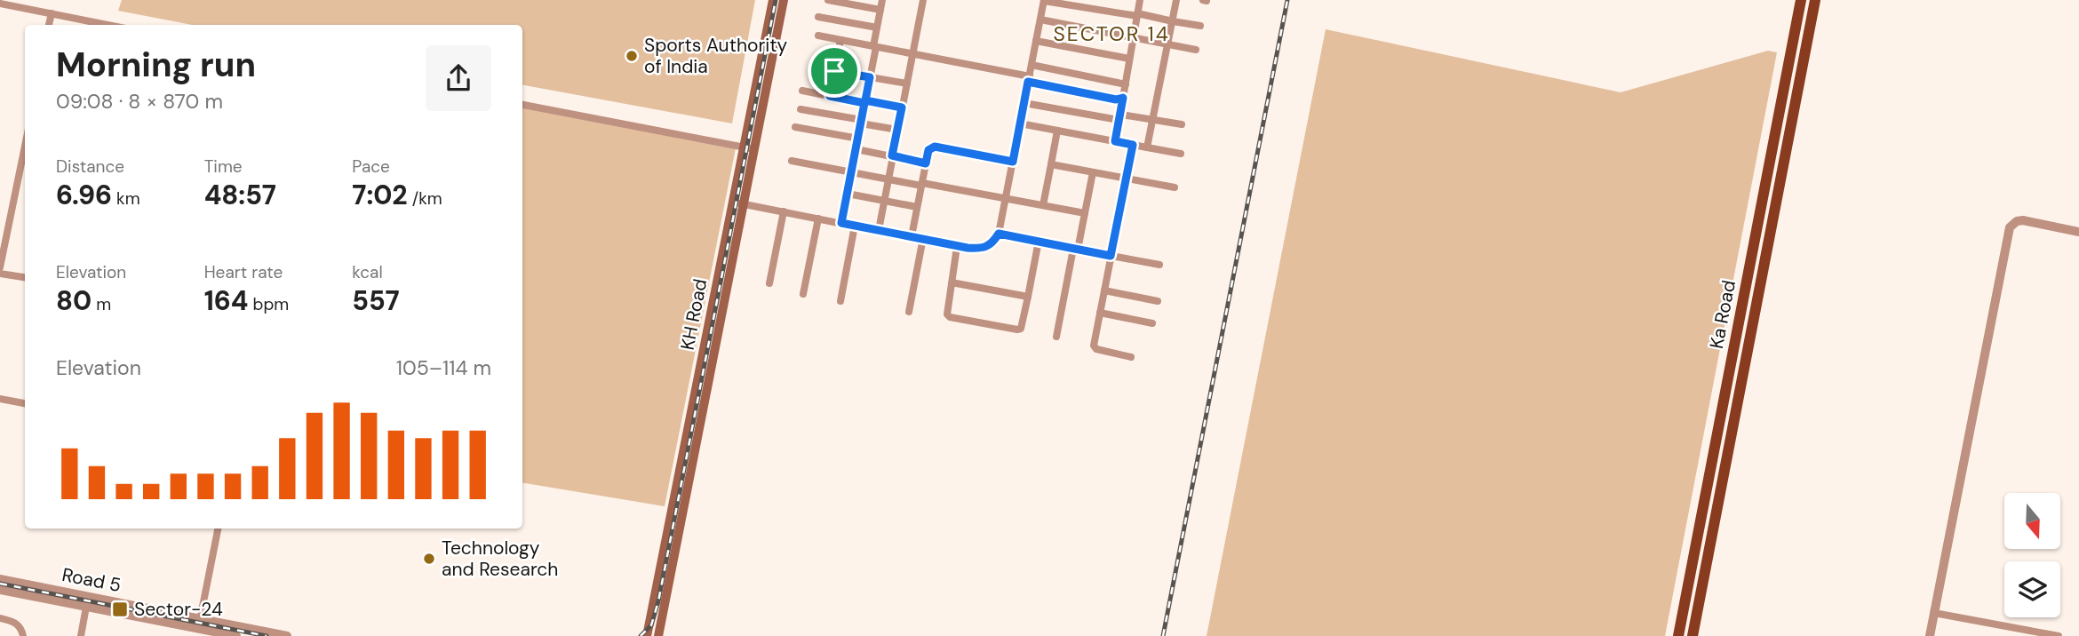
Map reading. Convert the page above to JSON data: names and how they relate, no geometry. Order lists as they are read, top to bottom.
{
  "streets": {
    "main road": ["KH Road", "Ka Road"],
    "street": ["Road 5"]
  },
  "districts": ["SECTOR 14"],
  "places": {
    "other": ["Sports Authority of India", "Technology and Research"],
    "transit": ["Sector-24"]
  },
  "north": "bottom",
  "page": {
    "heading": ["Morning run", "09:08 · 8 × 870 m"],
    "stats": [
      ["Distance", "6.96 km"],
      ["Time", "48:57"],
      ["Pace", "7:02 /km"],
      ["Elevation", "80 m"],
      ["Heart rate", "164 bpm"],
      ["kcal", "557"]
    ],
    "chart": ["Elevation", "105–114 m"]
  }
}
